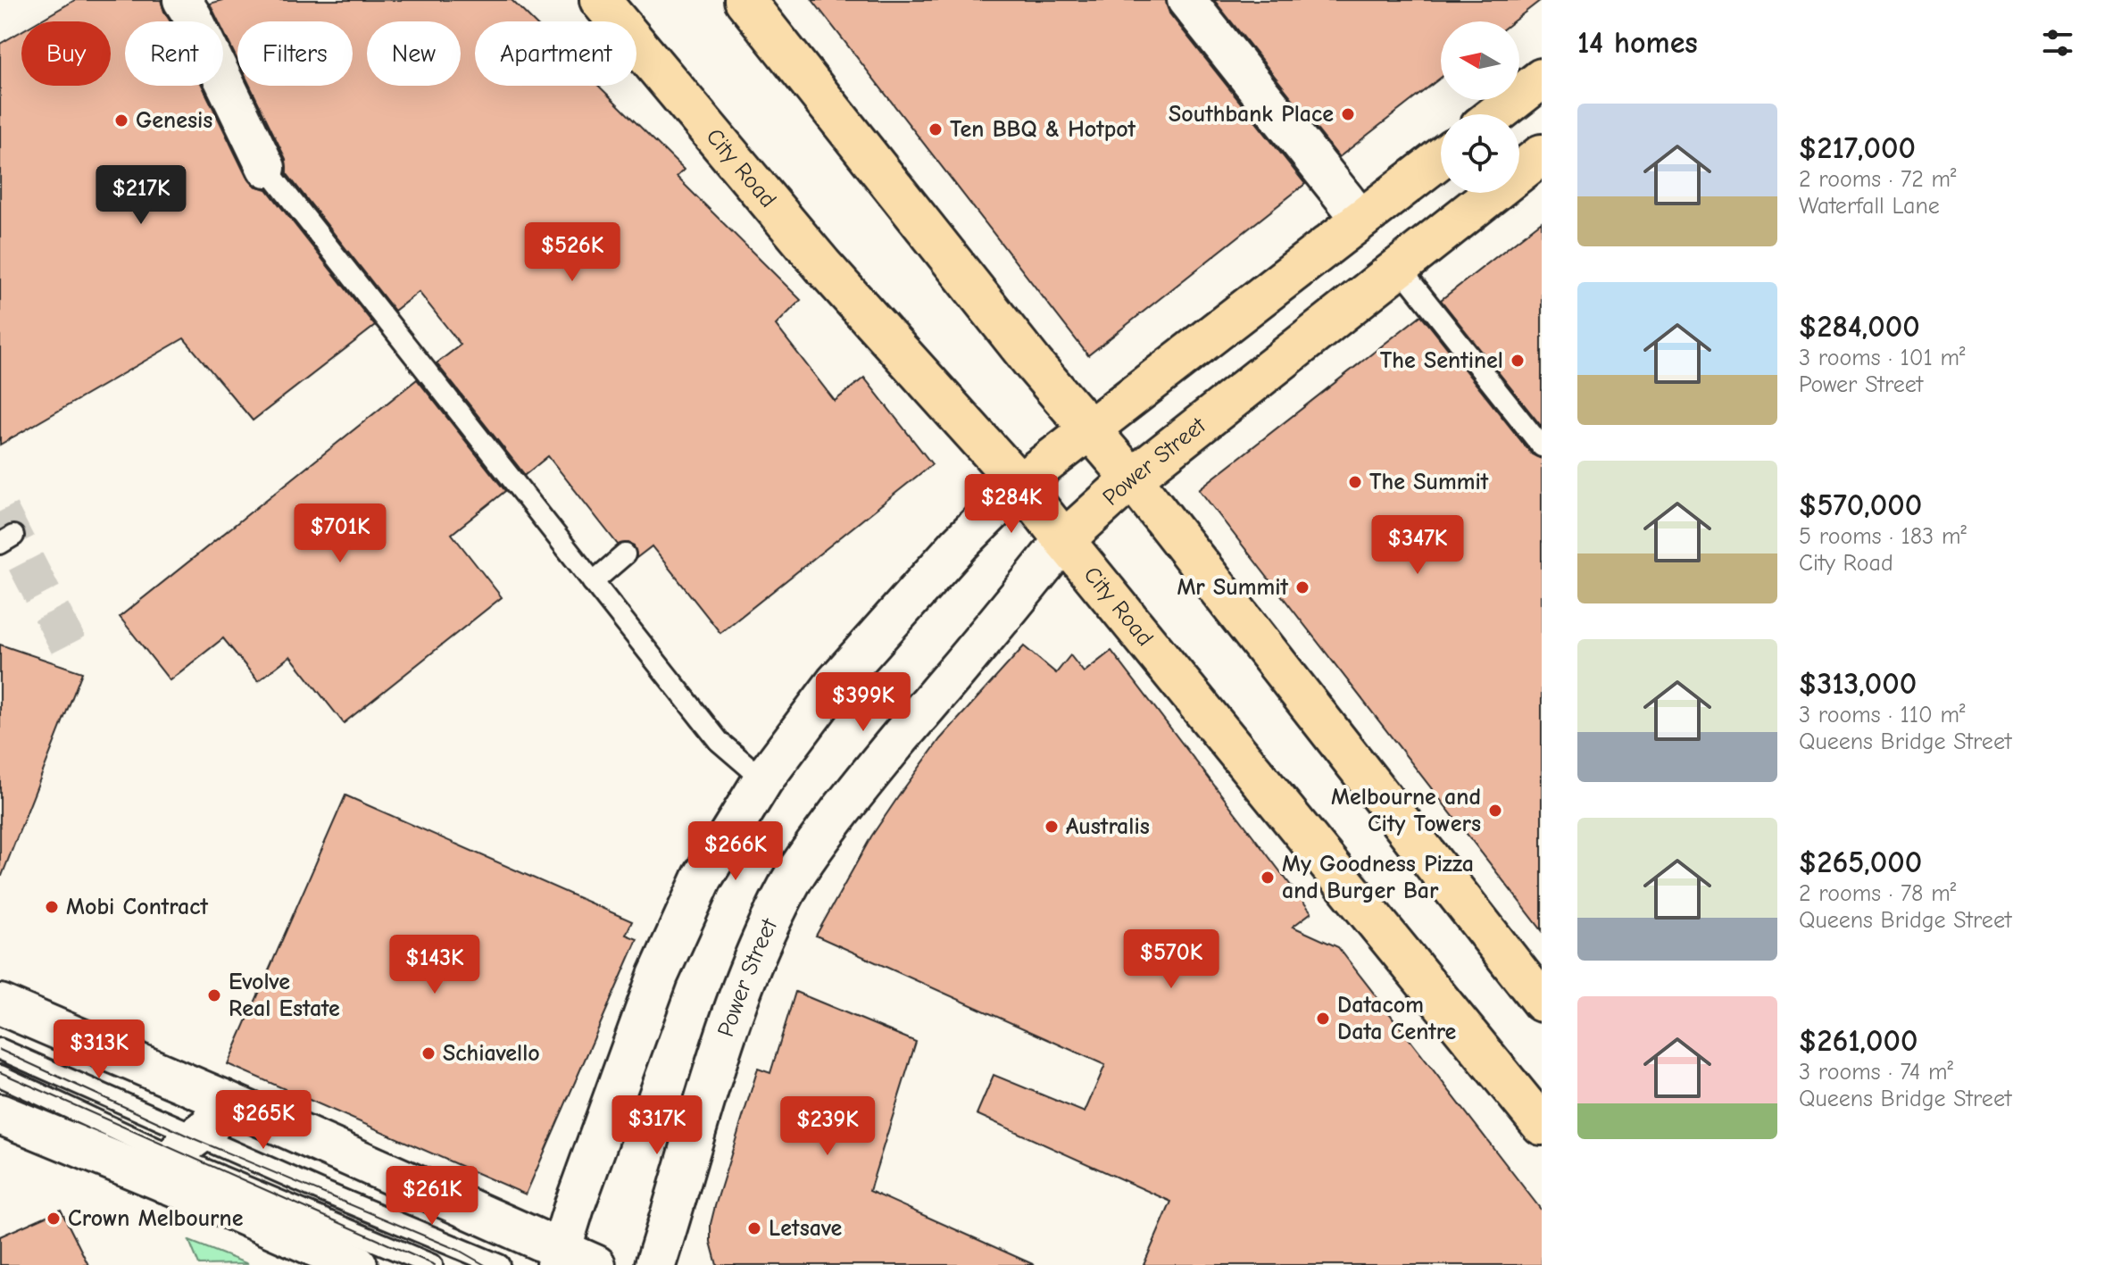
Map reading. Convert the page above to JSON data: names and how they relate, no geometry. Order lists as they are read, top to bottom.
{
  "streets": {
    "main road": ["City Road", "Power Street"]
  },
  "crossings": [
    ["City Road", "Power Street"]
  ],
  "places": [
    "Southbank Place",
    "Genesis",
    "Ten BBQ & Hotpot",
    "The Sentinel",
    "The Summit",
    "Mr Summit",
    "Melbourne and City Towers",
    "Australis",
    "My Goodness Pizza and Burger Bar",
    "Mobi Contract",
    "Evolve Real Estate",
    "Datacom Data Centre",
    "Schiavello",
    "Crown Melbourne",
    "Letsave"
  ],
  "north": "left",
  "page": {
    "heading": "14 homes",
    "chip": [
      "Buy",
      "Rent",
      "Filters",
      "New",
      "Apartment"
    ],
    "list": [
      {
        "name": "$217,000",
        "note": "2 rooms · 72 m² · Waterfall Lane"
      },
      {
        "name": "$284,000",
        "note": "3 rooms · 101 m² · Power Street"
      },
      {
        "name": "$570,000",
        "note": "5 rooms · 183 m² · City Road"
      },
      {
        "name": "$313,000",
        "note": "3 rooms · 110 m² · Queens Bridge Street"
      },
      {
        "name": "$265,000",
        "note": "2 rooms · 78 m² · Queens Bridge Street"
      },
      {
        "name": "$261,000",
        "note": "3 rooms · 74 m² · Queens Bridge Street"
      }
    ],
    "price": [
      "$217K",
      "$526K",
      "$284K",
      "$701K",
      "$347K",
      "$399K",
      "$266K",
      "$570K",
      "$143K",
      "$313K",
      "$265K",
      "$317K",
      "$239K",
      "$261K"
    ]
  }
}
